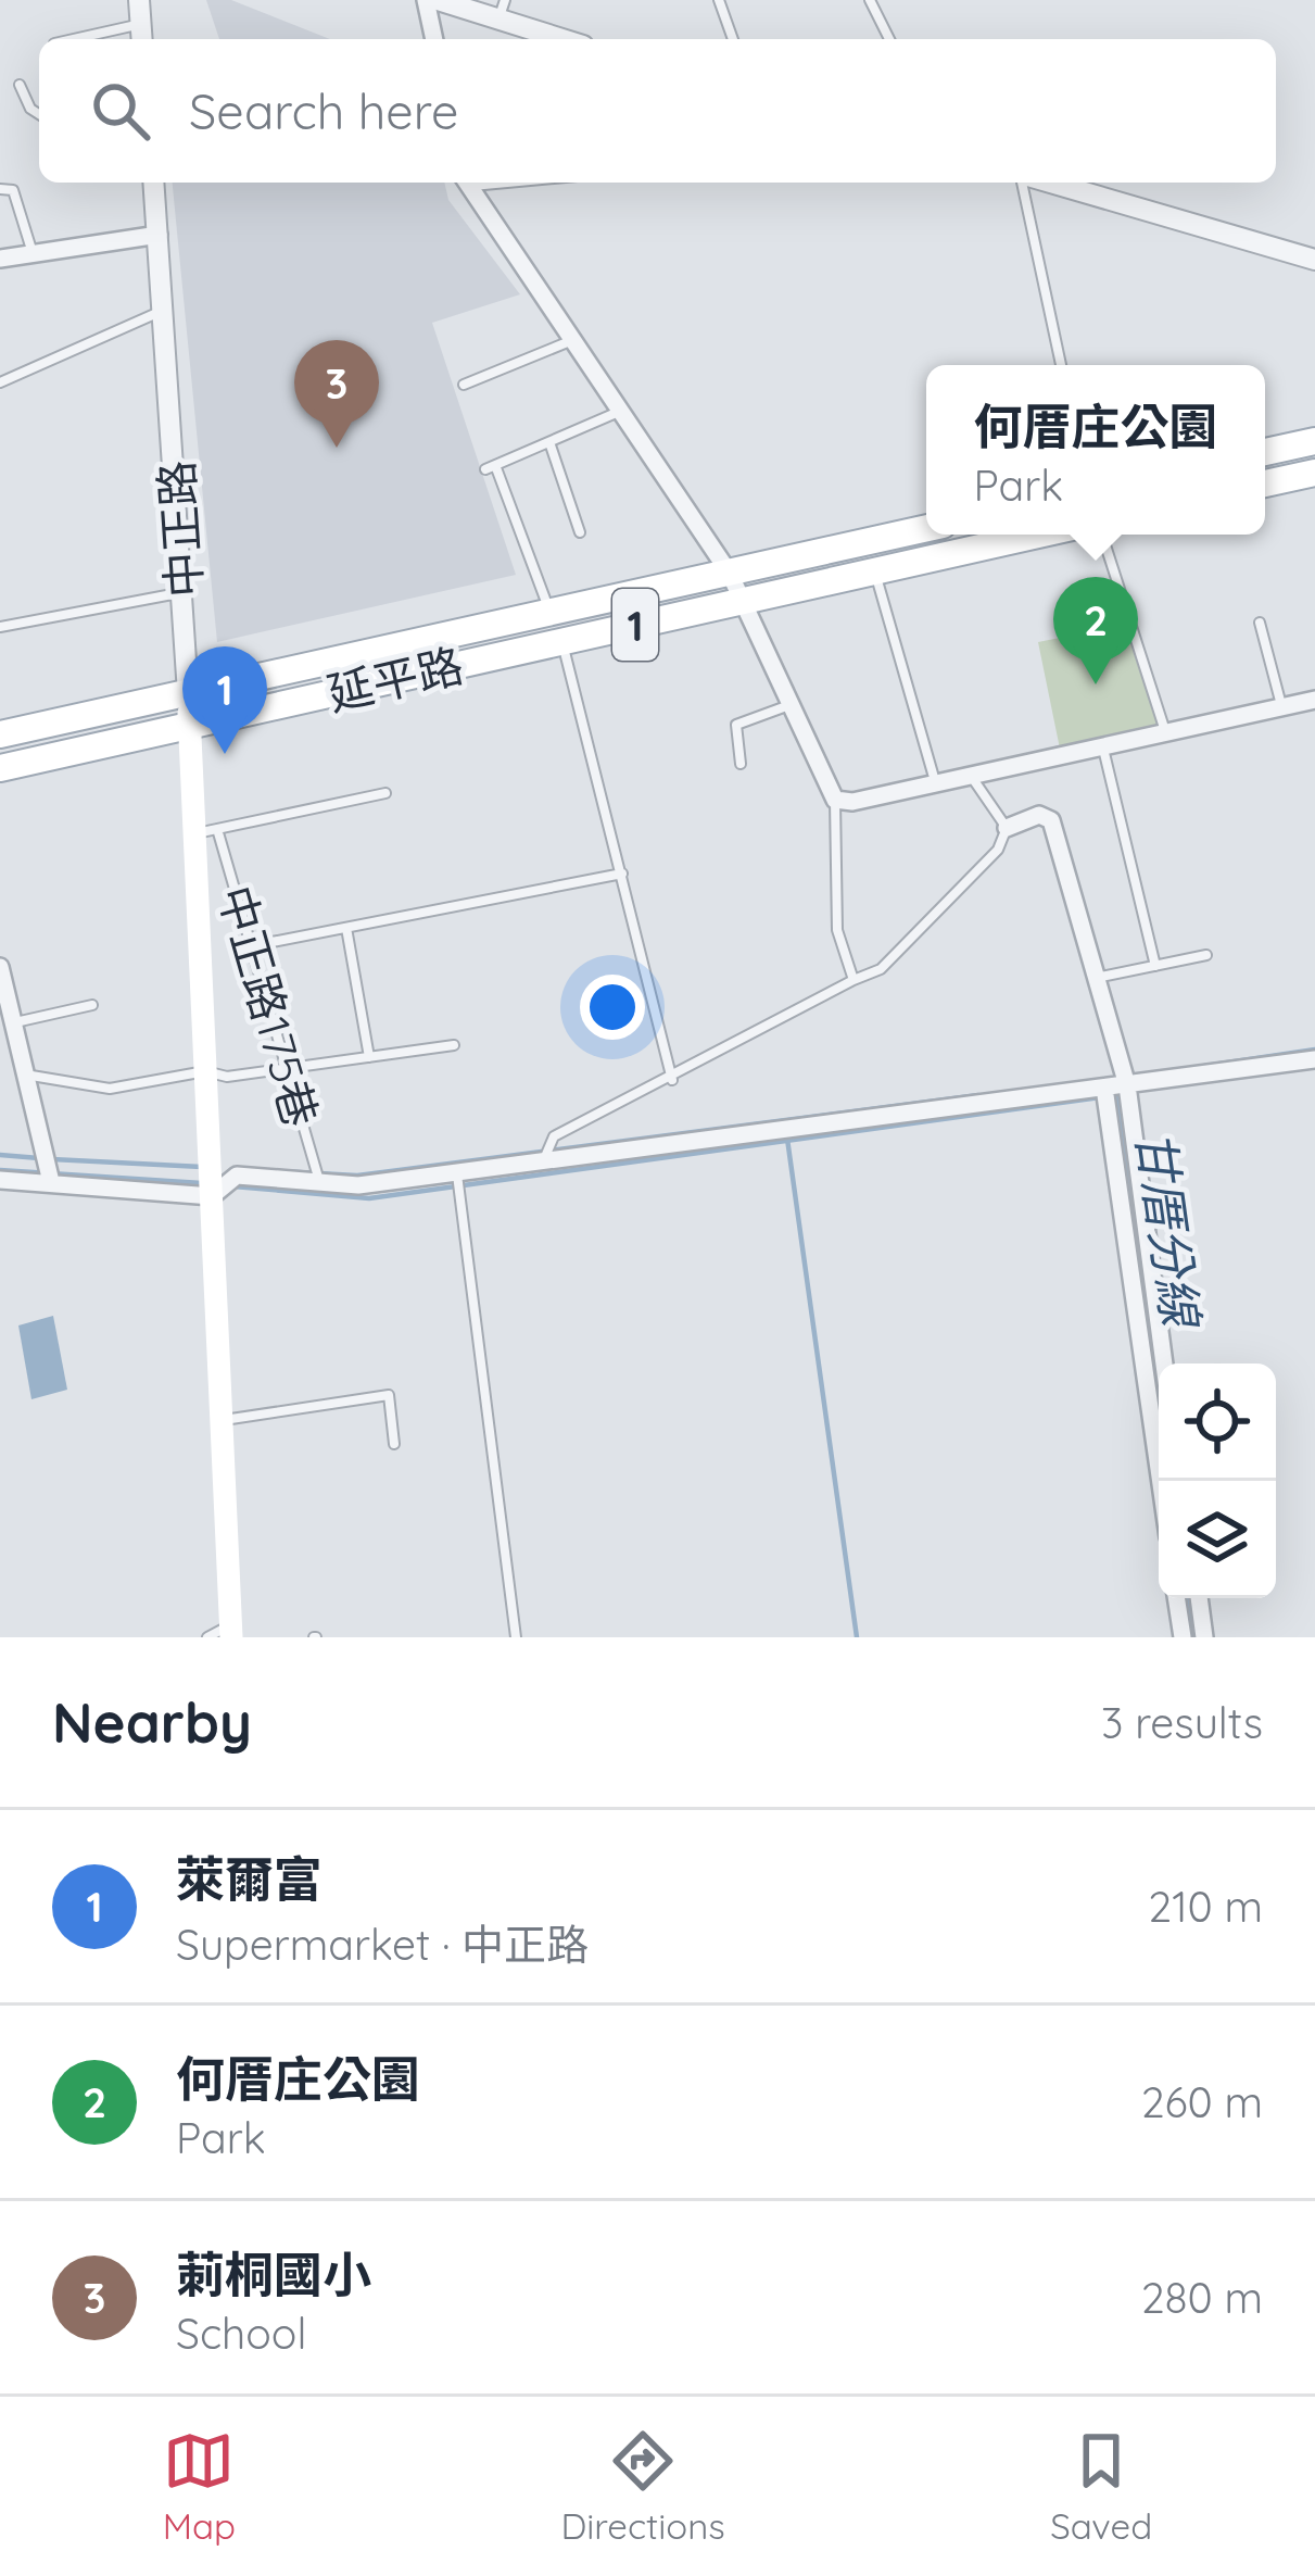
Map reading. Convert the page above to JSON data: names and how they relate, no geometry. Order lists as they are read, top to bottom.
{
  "streets": {
    "main road": ["中正路", "1", "延平路"],
    "lane": ["中正路175巷"]
  },
  "crossings": [
    ["中正路", "延平路"],
    ["中正路", "中正路175巷"]
  ],
  "water": ["甘厝分線"],
  "page": {
    "search": "Search here",
    "pins": ["3", "2", "1"],
    "popup": ["何厝庄公園", "Park"],
    "heading": ["Nearby", "3 results"],
    "list": [
      {
        "mark": "1",
        "name": "萊爾富",
        "note": "Supermarket · 中正路",
        "value": "210 m"
      },
      {
        "mark": "2",
        "name": "何厝庄公園",
        "note": "Park",
        "value": "260 m"
      },
      {
        "mark": "3",
        "name": "莿桐國小",
        "note": "School",
        "value": "280 m"
      }
    ],
    "nav": ["Map", "Directions", "Saved"]
  }
}
